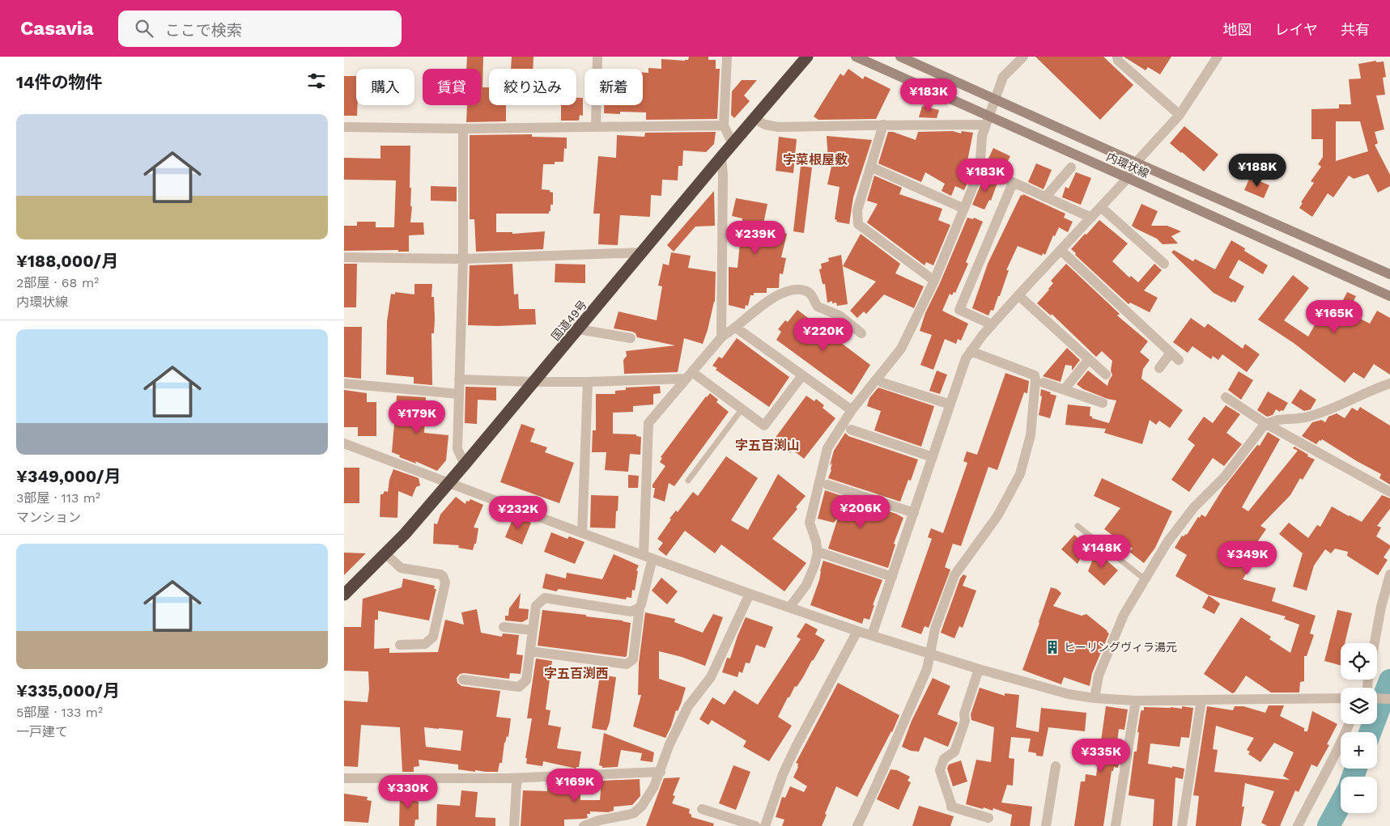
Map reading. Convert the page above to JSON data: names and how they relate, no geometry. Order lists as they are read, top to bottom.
{
  "streets": {
    "highway": ["国道49号"],
    "street": ["内環状線"]
  },
  "districts": ["字菜根屋敷", "字五百渕山", "字五百渕西"],
  "places": {
    "building": ["ヒーリングヴィラ湯元"]
  },
  "page": {
    "header": "Casavia",
    "search": "ここで検索",
    "nav": ["地図", "レイヤ", "共有"],
    "heading": "14件の物件",
    "chip": [
      "購入",
      "賃貸",
      "絞り込み",
      "新着"
    ],
    "price": [
      "¥183K",
      "¥188K",
      "¥183K",
      "¥239K",
      "¥165K",
      "¥220K",
      "¥179K",
      "¥206K",
      "¥232K",
      "¥148K",
      "¥349K",
      "¥335K",
      "¥169K",
      "¥330K"
    ],
    "list": [
      {
        "name": "¥188,000/月",
        "note": "2部屋 · 68 m² · 内環状線"
      },
      {
        "name": "¥349,000/月",
        "note": "3部屋 · 113 m² · マンション"
      },
      {
        "name": "¥335,000/月",
        "note": "5部屋 · 133 m² · 一戸建て"
      }
    ],
    "map_buttons": ["+", "−"]
  }
}
